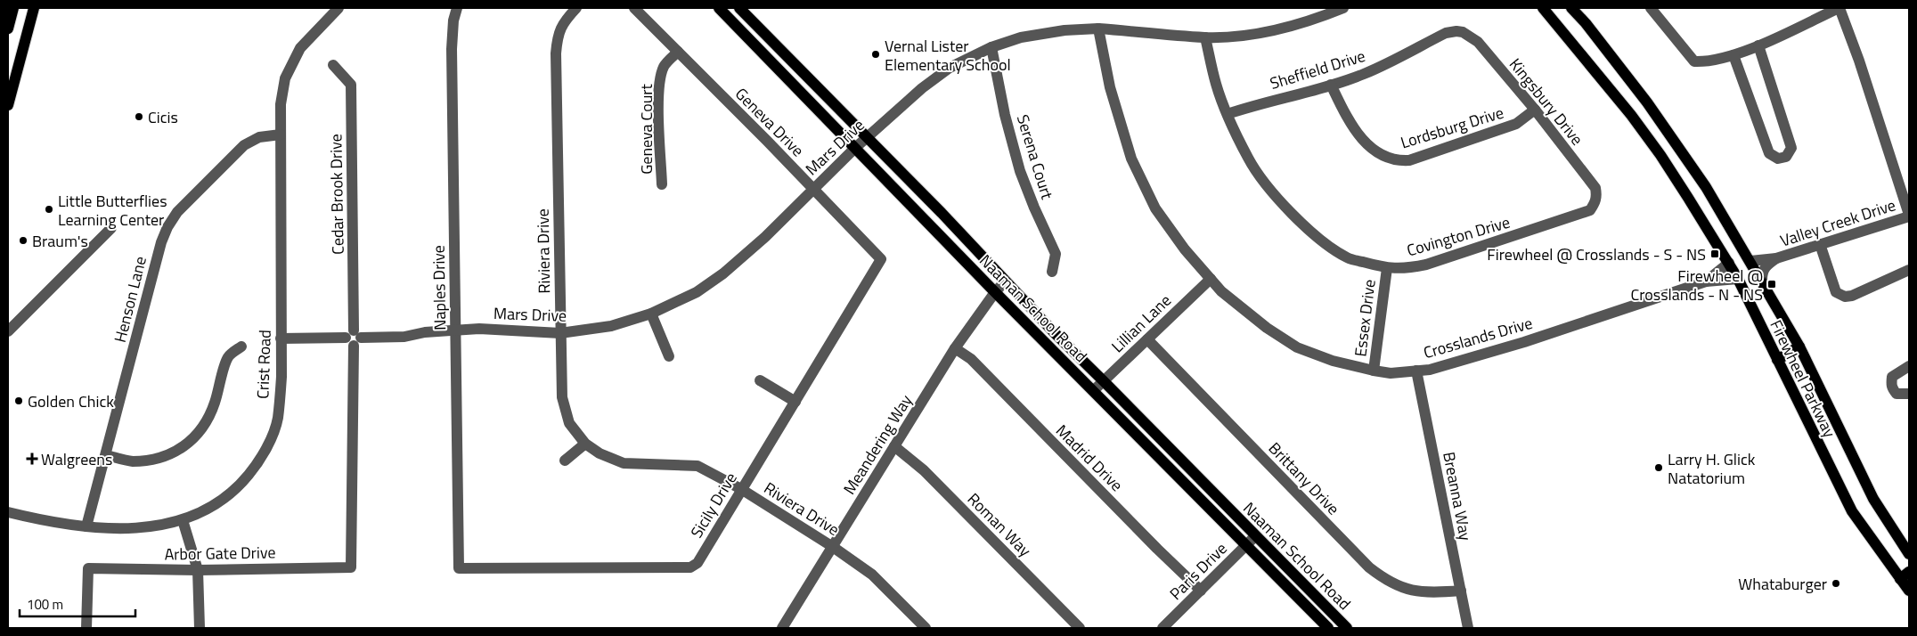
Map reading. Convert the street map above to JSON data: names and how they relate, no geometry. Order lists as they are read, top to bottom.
{
  "streets": {
    "main road": ["Naaman School Road", "Firewheel Parkway"],
    "street": [
      "Sheffield Drive",
      "Kingsbury Drive",
      "Geneva Drive",
      "Lordsburg Drive",
      "Geneva Court",
      "Mars Drive",
      "Serena Court",
      "Cedar Brook Drive",
      "Valley Creek Drive",
      "Covington Drive",
      "Riviera Drive",
      "Naples Drive",
      "Henson Lane",
      "Essex Drive",
      "Lillian Lane",
      "Crosslands Drive",
      "Crist Road",
      "Meandering Way",
      "Madrid Drive",
      "Brittany Drive",
      "Breanna Way",
      "Sicily Drive",
      "Roman Way",
      "Arbor Gate Drive",
      "Paris Drive"
    ]
  },
  "crossings": [
    ["Sheffield Drive", "Kingsbury Drive"],
    ["Sheffield Drive", "Lordsburg Drive"],
    ["Sheffield Drive", "Covington Drive"],
    ["Kingsbury Drive", "Lordsburg Drive"],
    ["Kingsbury Drive", "Covington Drive"],
    ["Geneva Drive", "Geneva Court"],
    ["Geneva Drive", "Mars Drive"],
    ["Geneva Drive", "Sicily Drive"],
    ["Mars Drive", "Serena Court"],
    ["Mars Drive", "Cedar Brook Drive"],
    ["Mars Drive", "Covington Drive"],
    ["Mars Drive", "Riviera Drive"],
    ["Mars Drive", "Naples Drive"],
    ["Mars Drive", "Naaman School Road"],
    ["Mars Drive", "Crosslands Drive"],
    ["Mars Drive", "Crist Road"],
    ["Cedar Brook Drive", "Arbor Gate Drive"],
    ["Valley Creek Drive", "Firewheel Parkway"],
    ["Covington Drive", "Essex Drive"],
    ["Riviera Drive", "Meandering Way"],
    ["Riviera Drive", "Sicily Drive"],
    ["Naples Drive", "Sicily Drive"],
    ["Henson Lane", "Crist Road"],
    ["Naaman School Road", "Lillian Lane"],
    ["Naaman School Road", "Meandering Way"],
    ["Naaman School Road", "Paris Drive"],
    ["Essex Drive", "Crosslands Drive"],
    ["Lillian Lane", "Crosslands Drive"],
    ["Lillian Lane", "Brittany Drive"],
    ["Crosslands Drive", "Firewheel Parkway"],
    ["Crosslands Drive", "Breanna Way"],
    ["Meandering Way", "Madrid Drive"],
    ["Meandering Way", "Roman Way"],
    ["Madrid Drive", "Paris Drive"],
    ["Brittany Drive", "Breanna Way"]
  ],
  "places": {
    "other": [
      "Vernal Lister Elementary School",
      "Cicis",
      "Little Butterflies Learning Center",
      "Braum's",
      "Golden Chick",
      "Larry H. Glick Natatorium",
      "Whataburger"
    ],
    "transit": ["Firewheel @ Crosslands - S - NS", "Firewheel @ Crosslands - N - NS"],
    "health": ["Walgreens"]
  },
  "scale_bar": "100 m"
}
